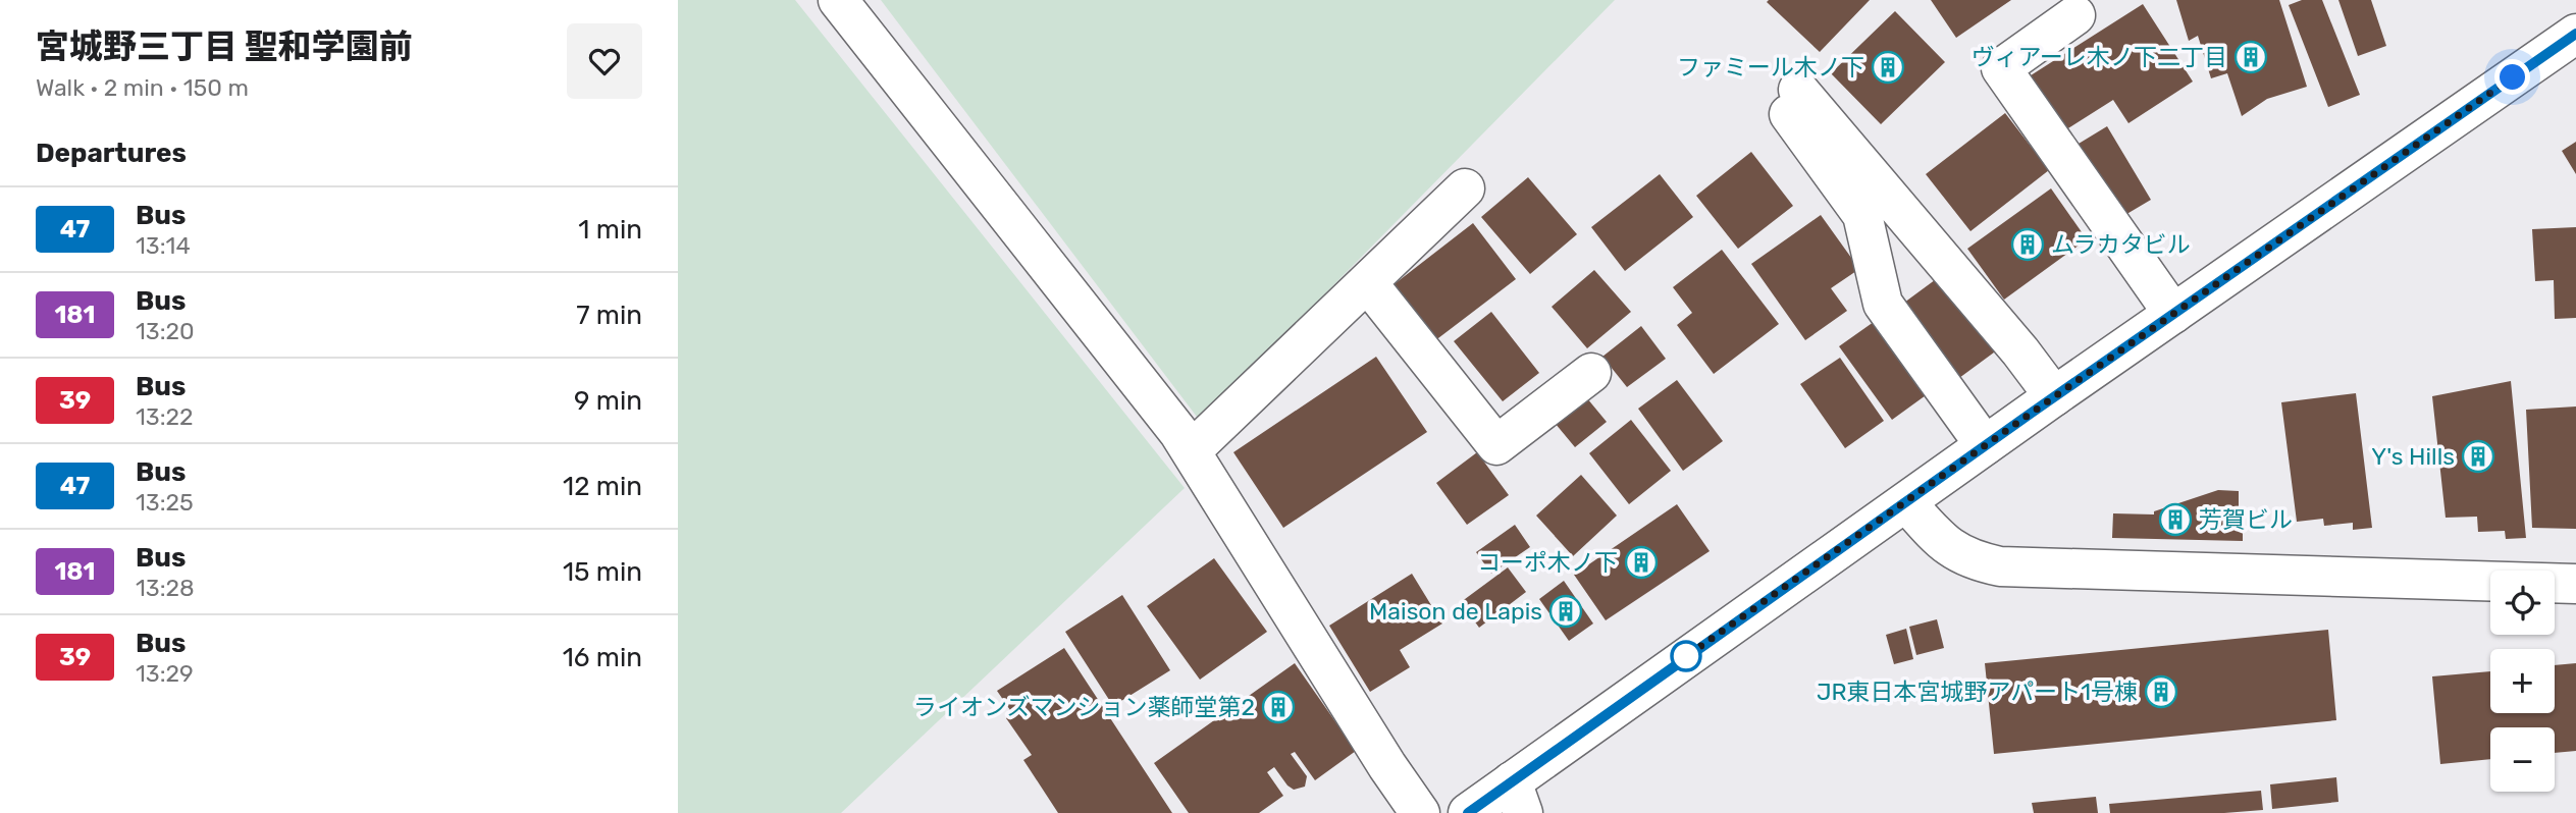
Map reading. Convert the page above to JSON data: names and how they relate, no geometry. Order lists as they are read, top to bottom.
{
  "places": {
    "building": [
      "ヴィアーレ木ノ下二丁目",
      "ファミール木ノ下",
      "ムラカタビル",
      "Y's Hills",
      "芳賀ビル",
      "コーポ木ノ下",
      "Maison de Lapis",
      "JR東日本宮城野アパート1号棟",
      "ライオンズマンション薬師堂第2"
    ]
  },
  "lines": ["bus line 47"],
  "page": {
    "heading": [
      ["宮城野三丁目 聖和学園前", "Walk · 2 min · 150 m"],
      "Departures"
    ],
    "list": [
      {
        "mark": "47",
        "name": "Bus",
        "note": "13:14",
        "value": "1 min"
      },
      {
        "mark": "181",
        "name": "Bus",
        "note": "13:20",
        "value": "7 min"
      },
      {
        "mark": "39",
        "name": "Bus",
        "note": "13:22",
        "value": "9 min"
      },
      {
        "mark": "47",
        "name": "Bus",
        "note": "13:25",
        "value": "12 min"
      },
      {
        "mark": "181",
        "name": "Bus",
        "note": "13:28",
        "value": "15 min"
      },
      {
        "mark": "39",
        "name": "Bus",
        "note": "13:29",
        "value": "16 min"
      }
    ],
    "map_buttons": ["+", "−"]
  }
}
